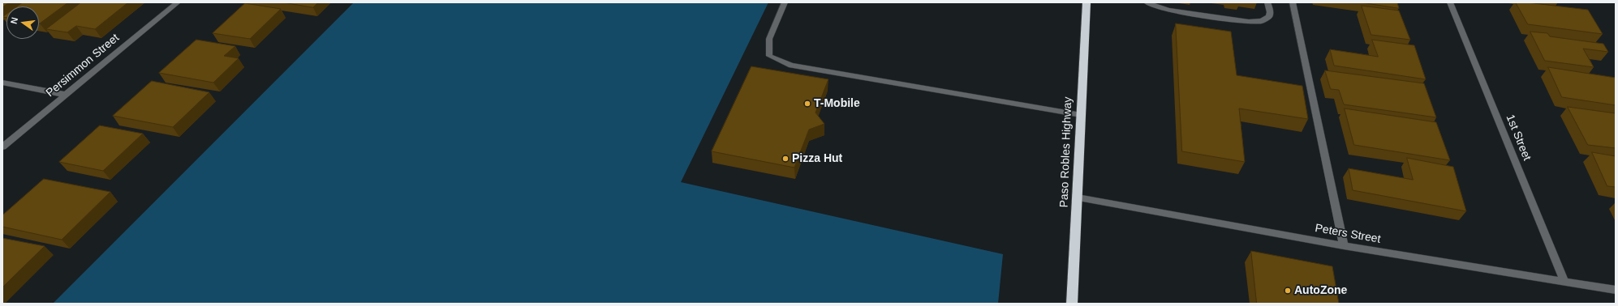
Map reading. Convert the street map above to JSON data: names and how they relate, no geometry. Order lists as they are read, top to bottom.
{
  "streets": {
    "highway": ["Paso Robles Highway"],
    "street": ["Persimmon Street", "1st Street", "Peters Street"]
  },
  "crossings": [
    ["1st Street", "Peters Street"],
    ["Paso Robles Highway", "Peters Street"]
  ],
  "places": ["T-Mobile", "Pizza Hut", "AutoZone"],
  "north": "left"
}
